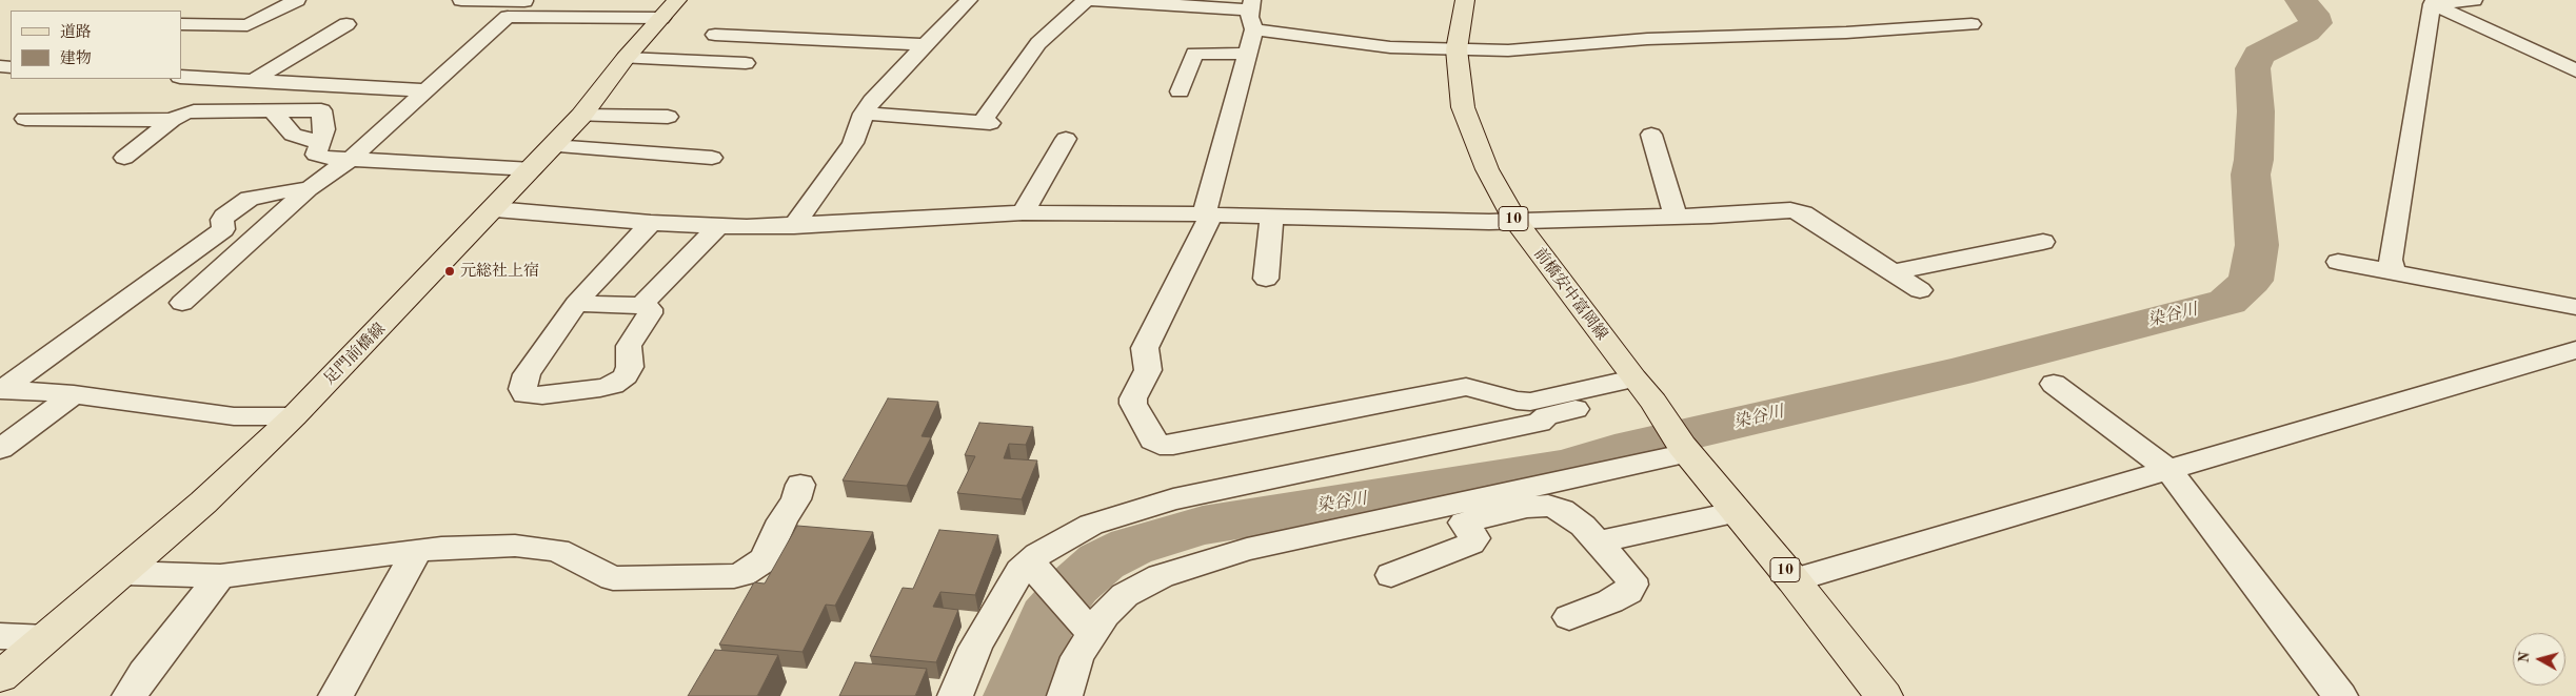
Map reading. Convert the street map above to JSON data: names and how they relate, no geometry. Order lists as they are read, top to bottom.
{
  "streets": {
    "main road": ["10", "前橋安中富岡線", "足門前橋線"]
  },
  "crossings": [
    ["10", "前橋安中富岡線"]
  ],
  "water": ["染谷川"],
  "places": ["元総社上宿"],
  "legend": ["道路", "建物"],
  "north": "left"
}
